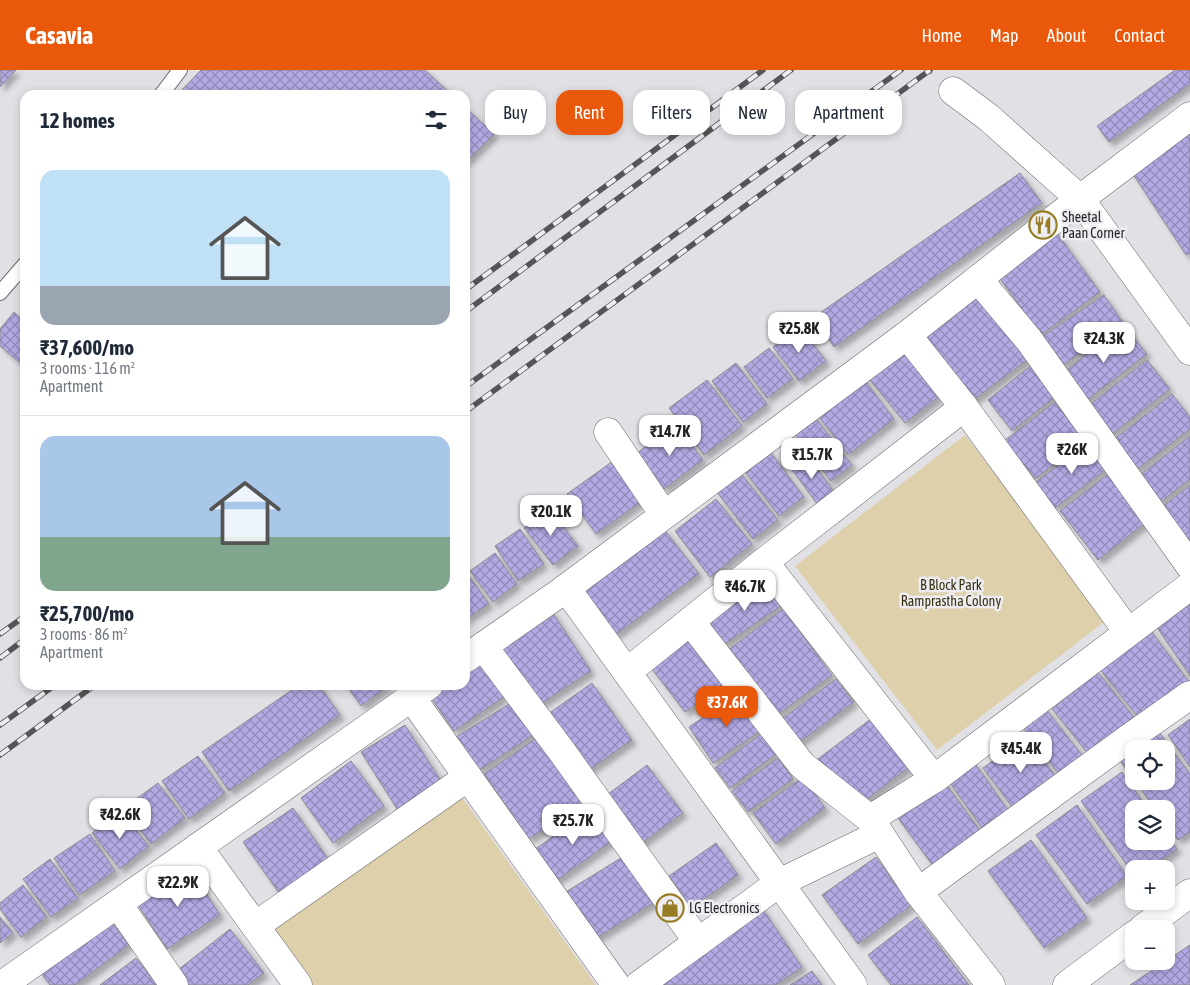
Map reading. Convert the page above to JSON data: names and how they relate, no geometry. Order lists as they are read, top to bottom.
{
  "parks": ["B Block Park Ramprastha Colony"],
  "places": {
    "restaurant": ["Sheetal Paan Corner"],
    "shop": ["LG Electronics"]
  },
  "page": {
    "header": "Casavia",
    "nav": [
      "Home",
      "Map",
      "About",
      "Contact"
    ],
    "chip": [
      "Buy",
      "Rent",
      "Filters",
      "New",
      "Apartment"
    ],
    "heading": "12 homes",
    "list": [
      {
        "name": "₹37,600/mo",
        "note": "3 rooms · 116 m² · Apartment"
      },
      {
        "name": "₹25,700/mo",
        "note": "3 rooms · 86 m² · Apartment"
      }
    ],
    "price": [
      "₹25.8K",
      "₹24.3K",
      "₹14.7K",
      "₹26K",
      "₹15.7K",
      "₹20.1K",
      "₹46.7K",
      "₹37.6K",
      "₹45.4K",
      "₹42.6K",
      "₹25.7K",
      "₹22.9K"
    ],
    "map_buttons": ["+", "−"]
  }
}
